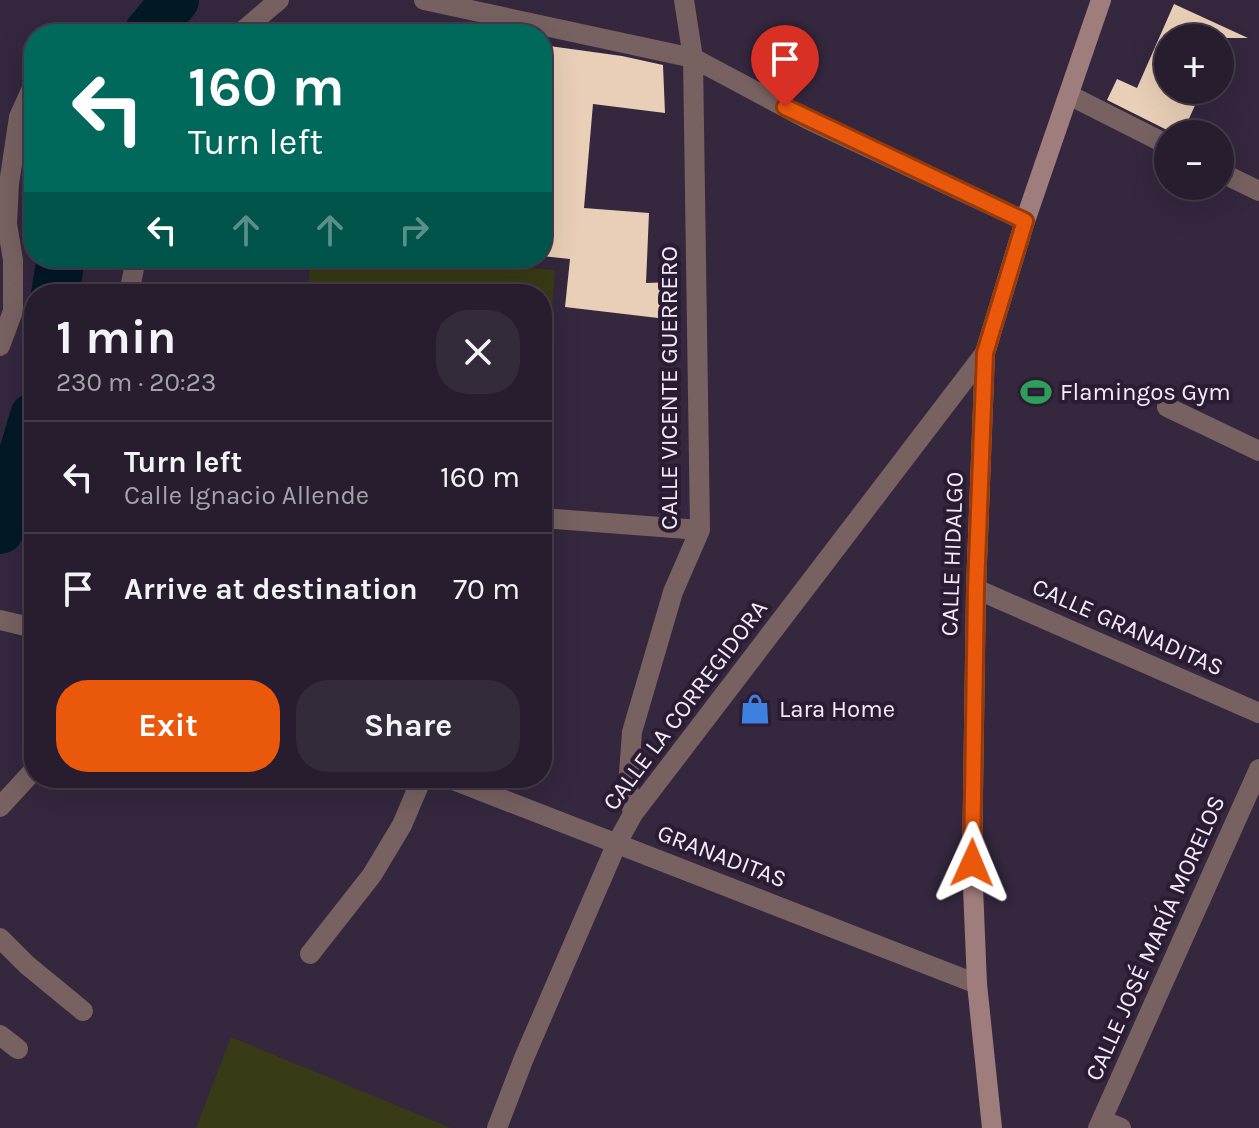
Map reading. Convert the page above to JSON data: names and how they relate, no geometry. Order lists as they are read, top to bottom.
{
  "streets": {
    "main road": ["CALLE HIDALGO"],
    "street": [
      "CALLE VICENTE GUERRERO",
      "CALLE GRANADITAS",
      "CALLE LA CORREGIDORA",
      "GRANADITAS",
      "CALLE JOSÉ MARÍA MORELOS"
    ]
  },
  "crossings": [
    ["CALLE VICENTE GUERRERO", "CALLE LA CORREGIDORA"],
    ["CALLE HIDALGO", "CALLE GRANADITAS"],
    ["CALLE HIDALGO", "CALLE LA CORREGIDORA"],
    ["CALLE HIDALGO", "GRANADITAS"],
    ["CALLE LA CORREGIDORA", "GRANADITAS"]
  ],
  "places": {
    "sports": ["Flamingos Gym"],
    "shop": ["Lara Home"]
  },
  "page": {
    "map_buttons": ["+", "−"],
    "turn": ["160 m", "Turn left"],
    "heading": ["1 min", "230 m · 20:23"],
    "list": [
      {
        "name": "Turn left",
        "note": "Calle Ignacio Allende",
        "value": "160 m"
      },
      {
        "name": "Arrive at destination",
        "value": "70 m"
      }
    ],
    "buttons": ["Exit", "Share"]
  }
}
